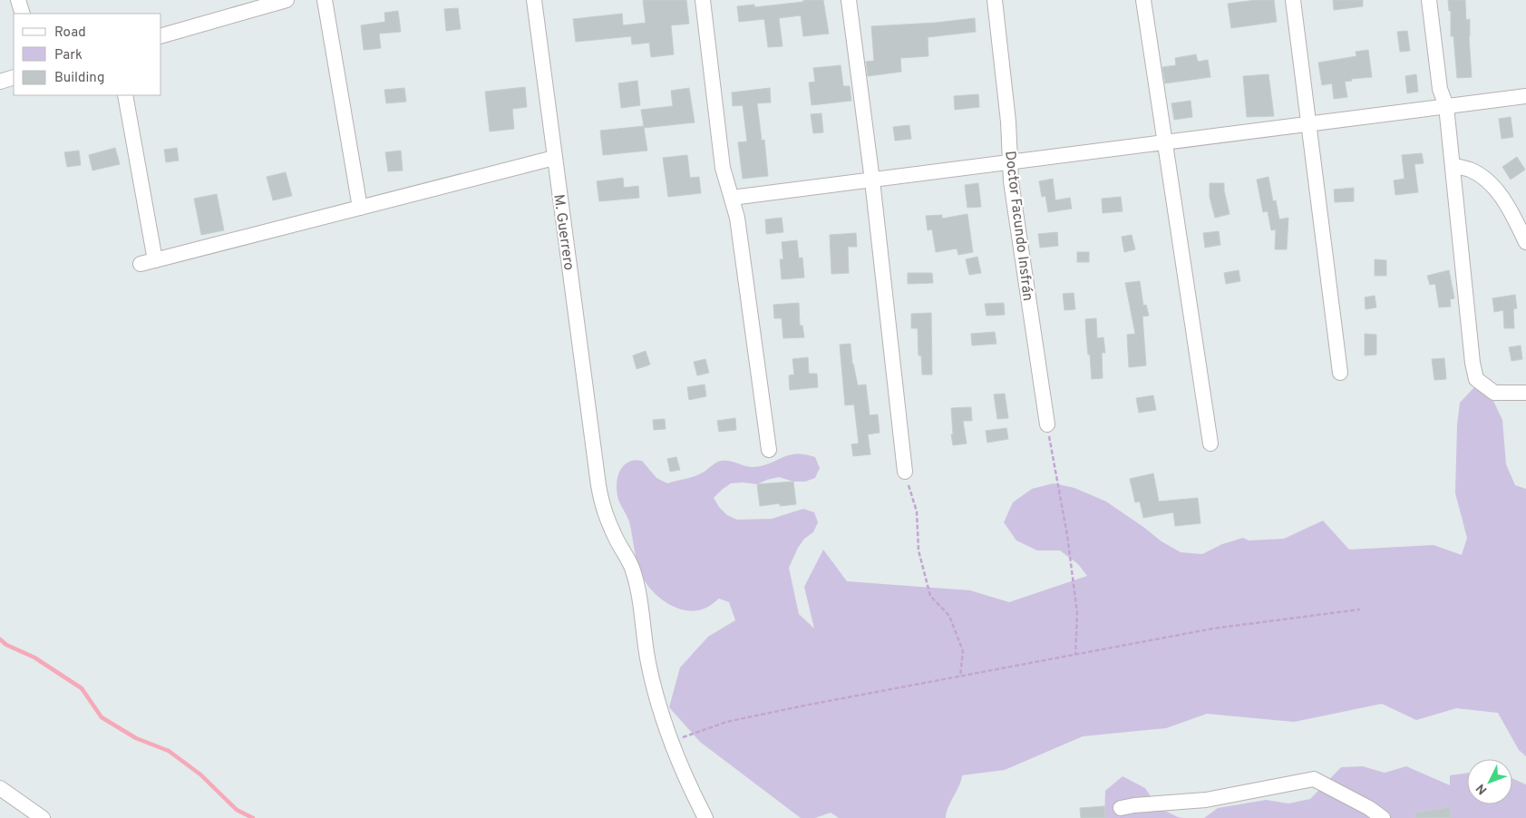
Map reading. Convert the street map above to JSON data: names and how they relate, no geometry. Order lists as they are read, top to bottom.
{
  "streets": {
    "street": ["Doctor Facundo Insfrán", "M. Guerrero"]
  },
  "legend": ["Road", "Park", "Building"],
  "north": "bottom left"
}
